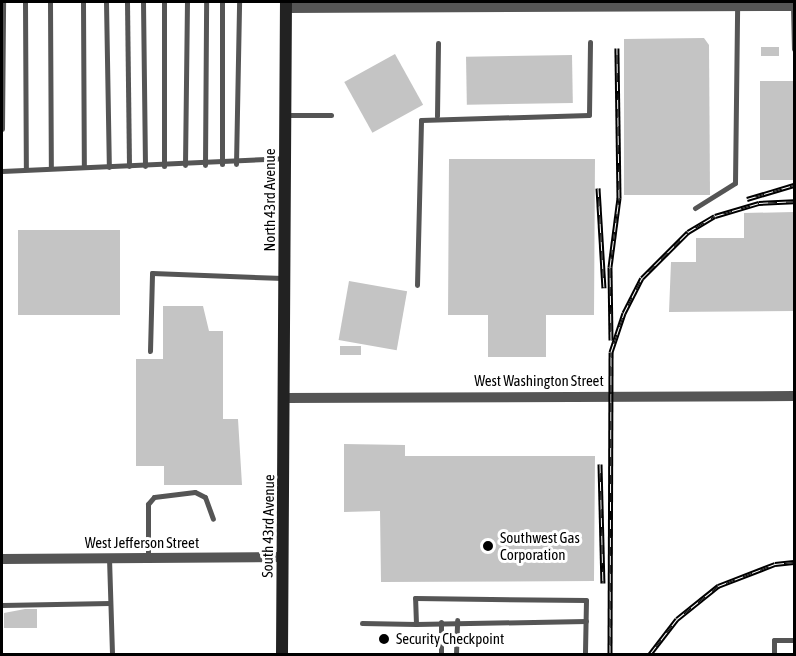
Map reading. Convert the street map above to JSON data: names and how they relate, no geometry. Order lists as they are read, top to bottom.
{
  "streets": {
    "main road": ["North 43rd Avenue", "South 43rd Avenue"],
    "street": ["West Washington Street", "West Jefferson Street"]
  },
  "crossings": [
    ["North 43rd Avenue", "West Washington Street"],
    ["North 43rd Avenue", "South 43rd Avenue"],
    ["West Washington Street", "South 43rd Avenue"],
    ["South 43rd Avenue", "West Jefferson Street"]
  ],
  "places": ["Southwest Gas Corporation", "Security Checkpoint"]
}
